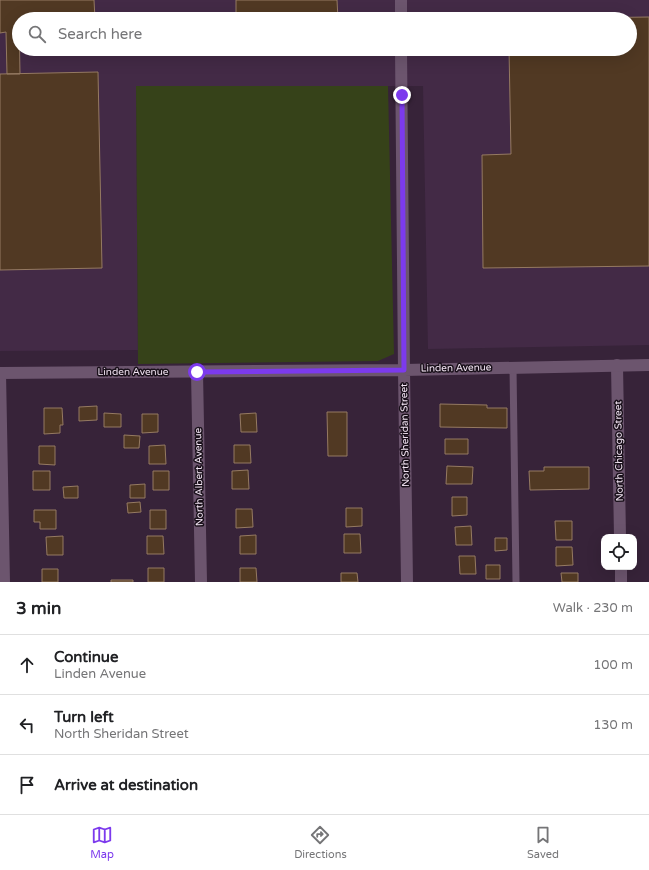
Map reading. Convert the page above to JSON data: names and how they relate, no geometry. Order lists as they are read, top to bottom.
{
  "streets": {
    "street": [
      "Linden Avenue",
      "North Sheridan Street",
      "North Chicago Street",
      "North Albert Avenue"
    ]
  },
  "crossings": [
    ["Linden Avenue", "North Sheridan Street"],
    ["Linden Avenue", "North Chicago Street"],
    ["Linden Avenue", "North Albert Avenue"]
  ],
  "page": {
    "search": "Search here",
    "heading": ["3 min", "Walk · 230 m"],
    "list": [
      ["Continue", "Linden Avenue", "100 m"],
      ["Turn left", "North Sheridan Street", "130 m"],
      "Arrive at destination"
    ],
    "nav": ["Map", "Directions", "Saved"]
  }
}
